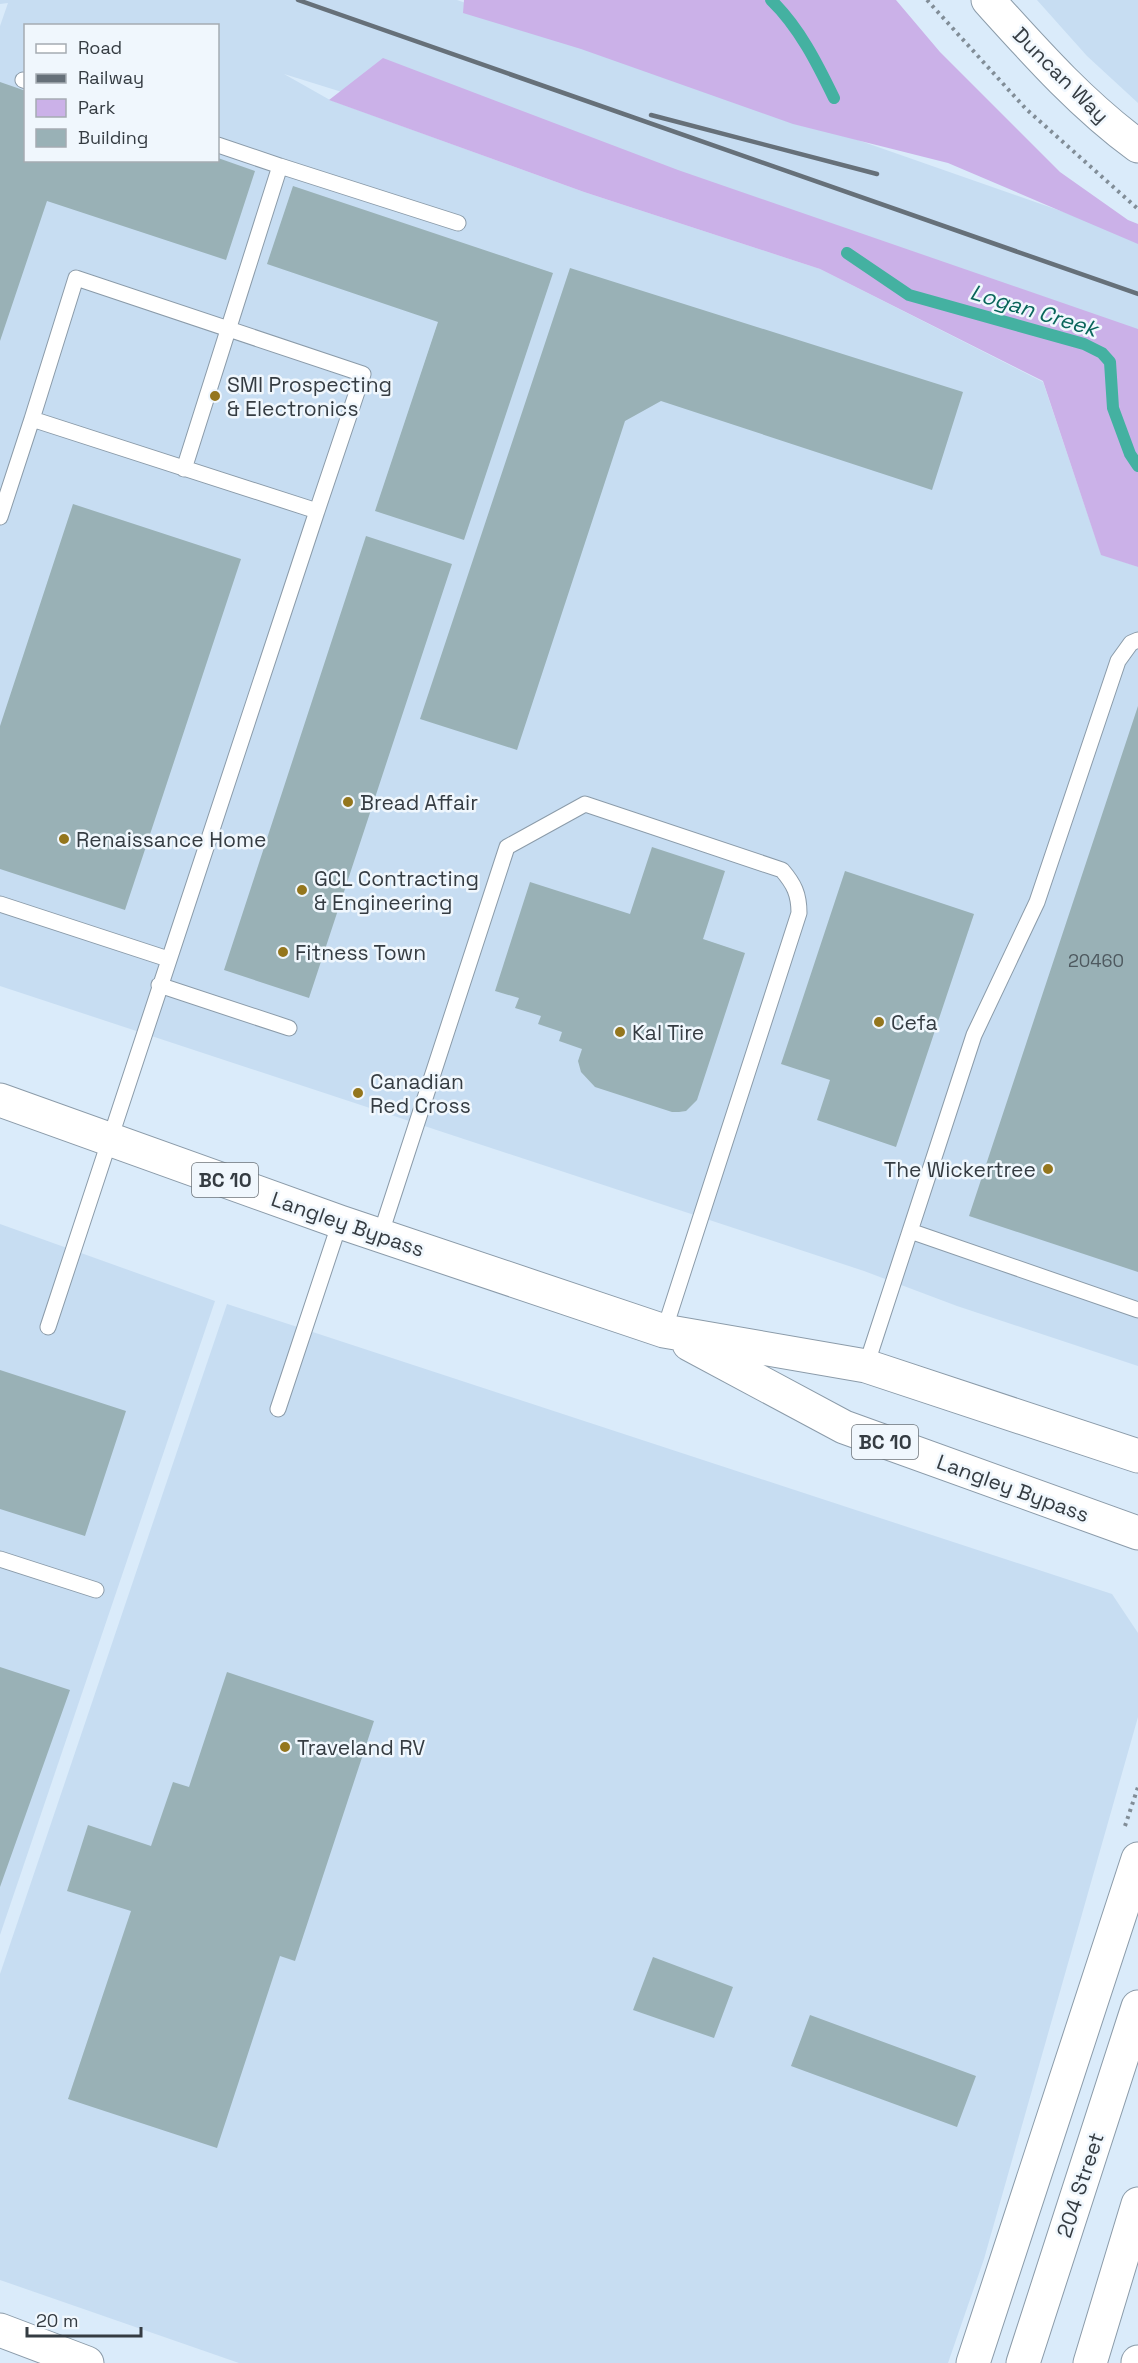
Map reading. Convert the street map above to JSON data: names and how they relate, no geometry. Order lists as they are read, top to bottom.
{
  "streets": {
    "main road": [
      "Duncan Way",
      "BC 10",
      "Langley Bypass",
      "204 Street"
    ]
  },
  "water": ["Logan Creek"],
  "places": [
    "SMI Prospecting & Electronics",
    "Bread Affair",
    "Renaissance Home",
    "GCL Contracting & Engineering",
    "Fitness Town",
    "Cefa",
    "Kal Tire",
    "Canadian Red Cross",
    "The Wickertree",
    "Traveland RV"
  ],
  "house_numbers": ["20460"],
  "legend": [
    "Road",
    "Railway",
    "Park",
    "Building"
  ],
  "scale_bar": "20 m"
}
